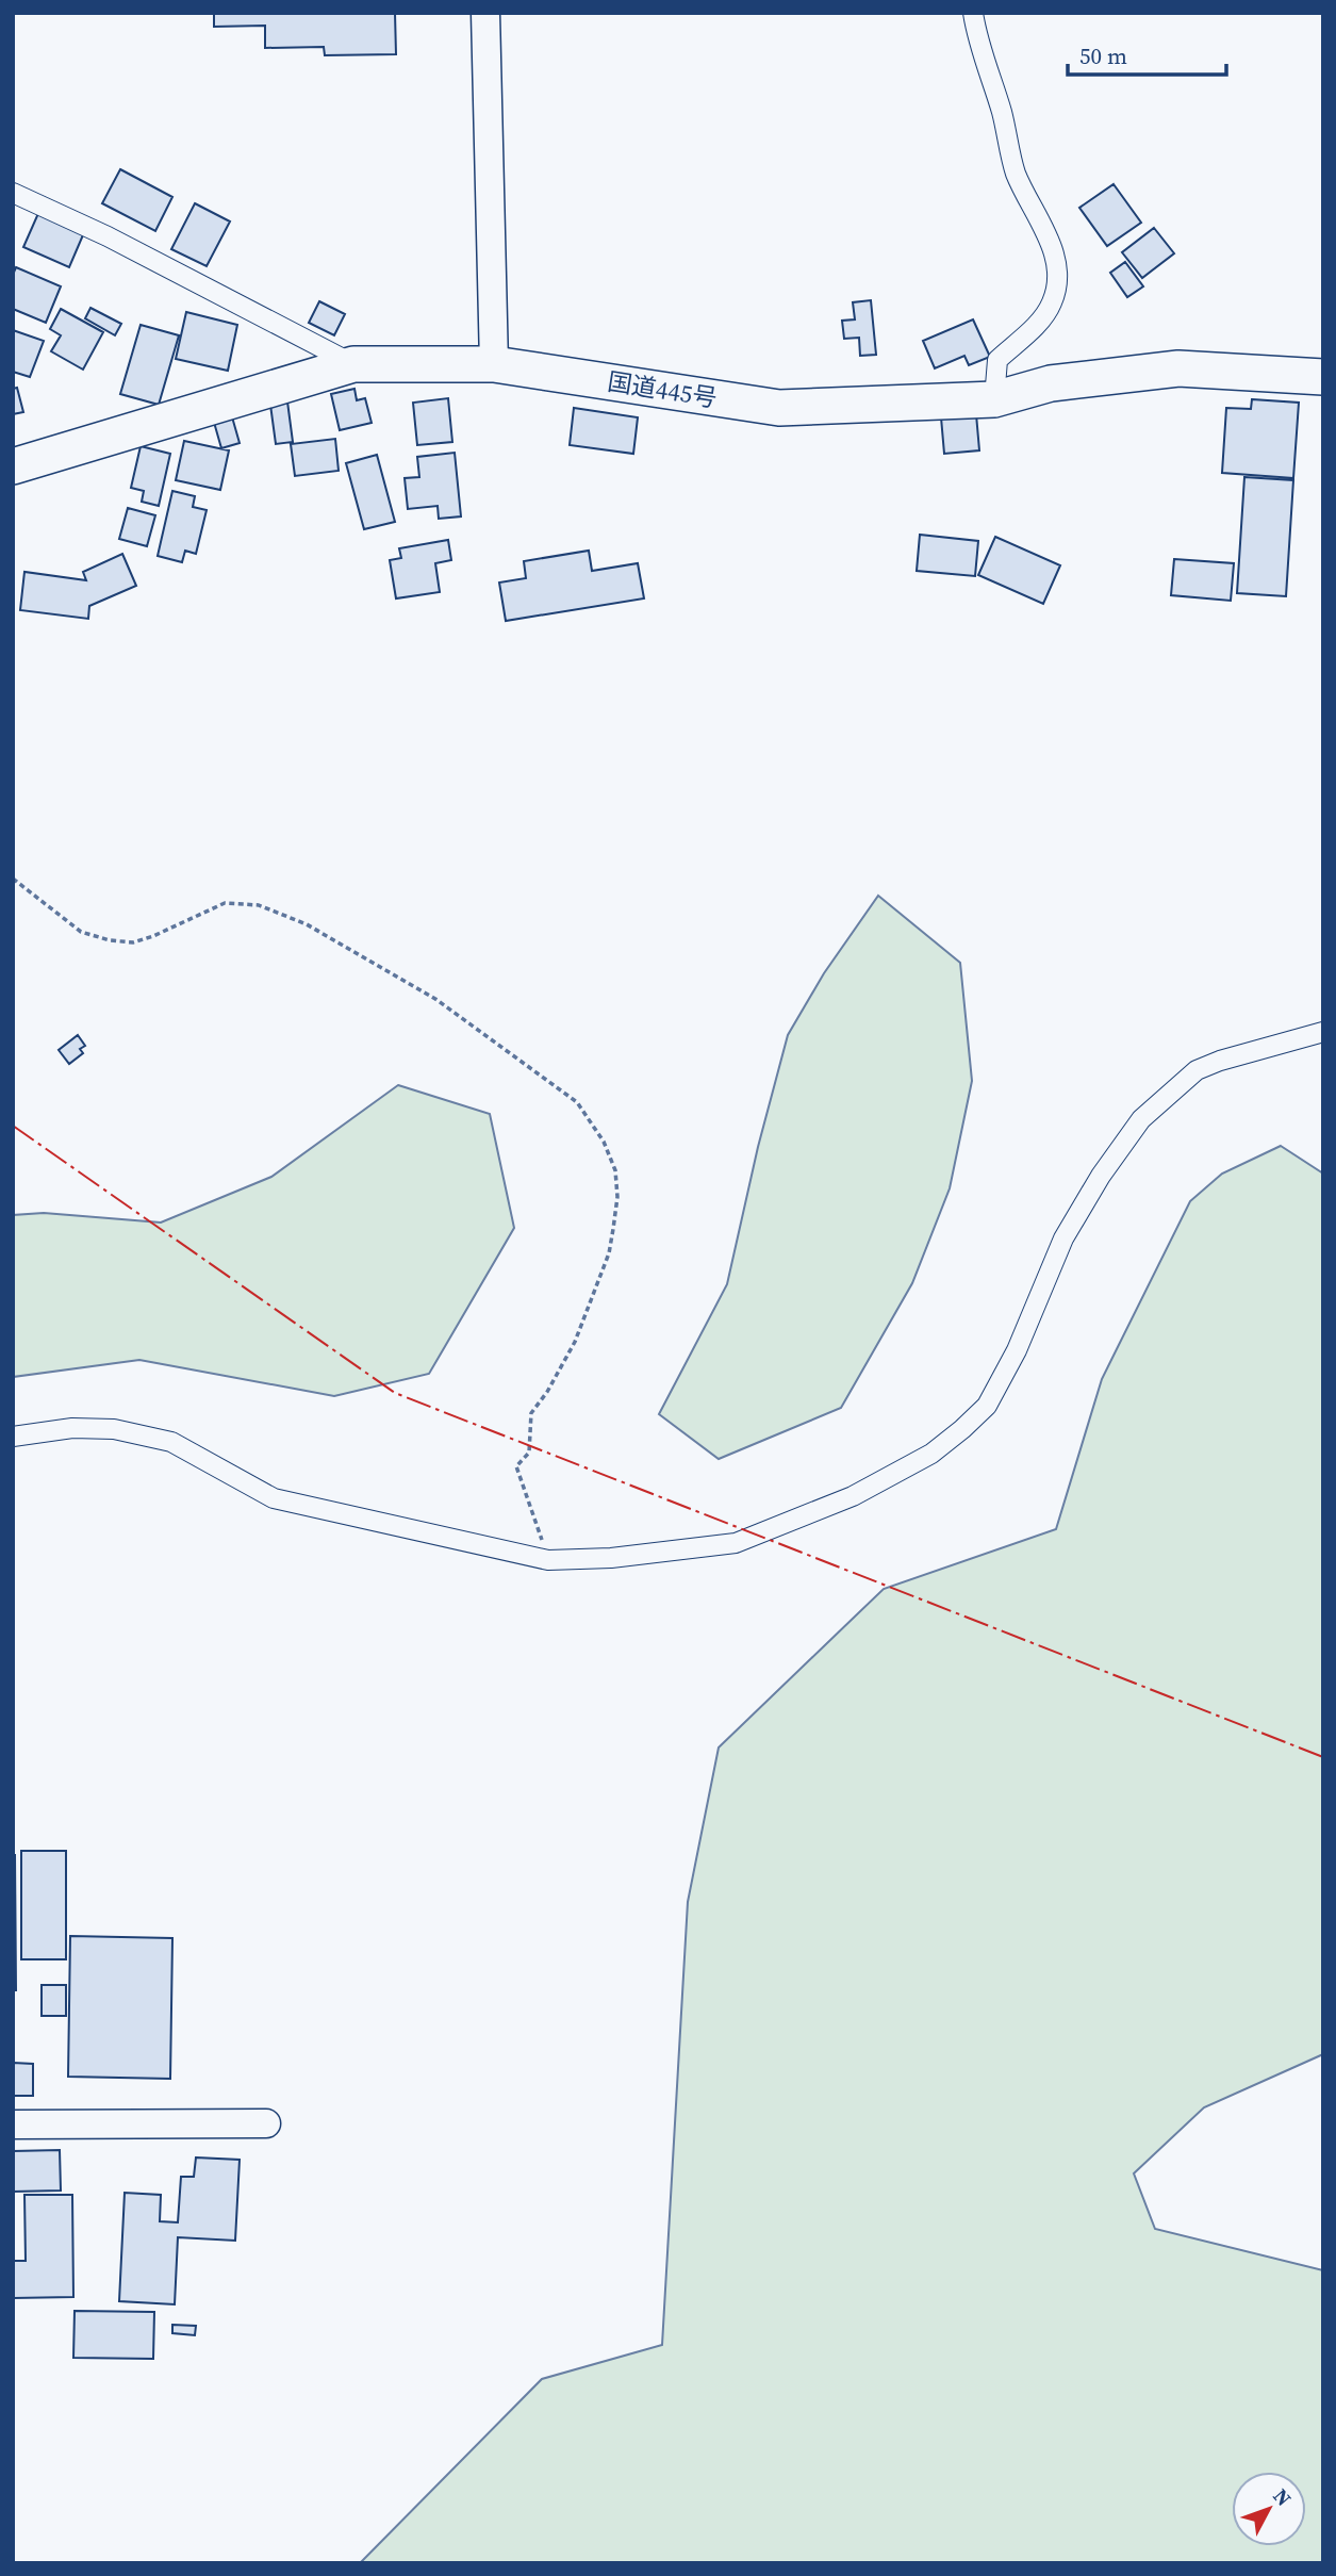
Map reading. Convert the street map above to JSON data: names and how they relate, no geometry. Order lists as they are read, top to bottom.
{
  "streets": {
    "highway": ["国道445号"]
  },
  "scale_bar": "50 m",
  "north": "top right"
}
